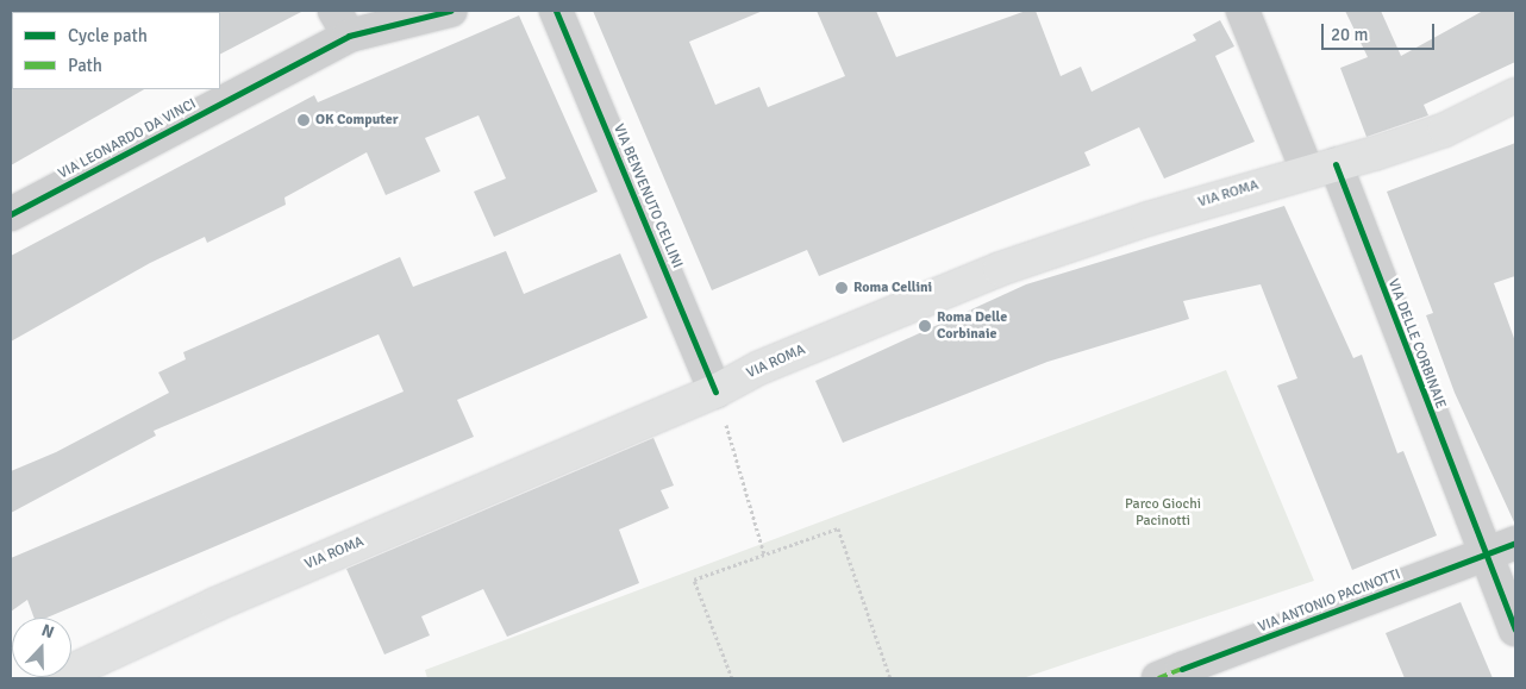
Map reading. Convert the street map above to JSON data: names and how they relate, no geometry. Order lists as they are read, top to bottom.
{
  "streets": {
    "main road": ["VIA ROMA"],
    "street": [
      "VIA LEONARDO DA VINCI",
      "VIA BENVENUTO CELLINI",
      "VIA DELLE CORBINAIE",
      "VIA ANTONIO PACINOTTI"
    ]
  },
  "crossings": [
    ["VIA ROMA", "VIA BENVENUTO CELLINI"],
    ["VIA ROMA", "VIA DELLE CORBINAIE"],
    ["VIA DELLE CORBINAIE", "VIA ANTONIO PACINOTTI"]
  ],
  "parks": ["Parco Giochi Pacinotti"],
  "places": ["OK Computer", "Roma Cellini", "Roma Delle Corbinaie"],
  "legend": ["Cycle path", "Path"],
  "scale_bar": "20 m",
  "north": "top"
}
